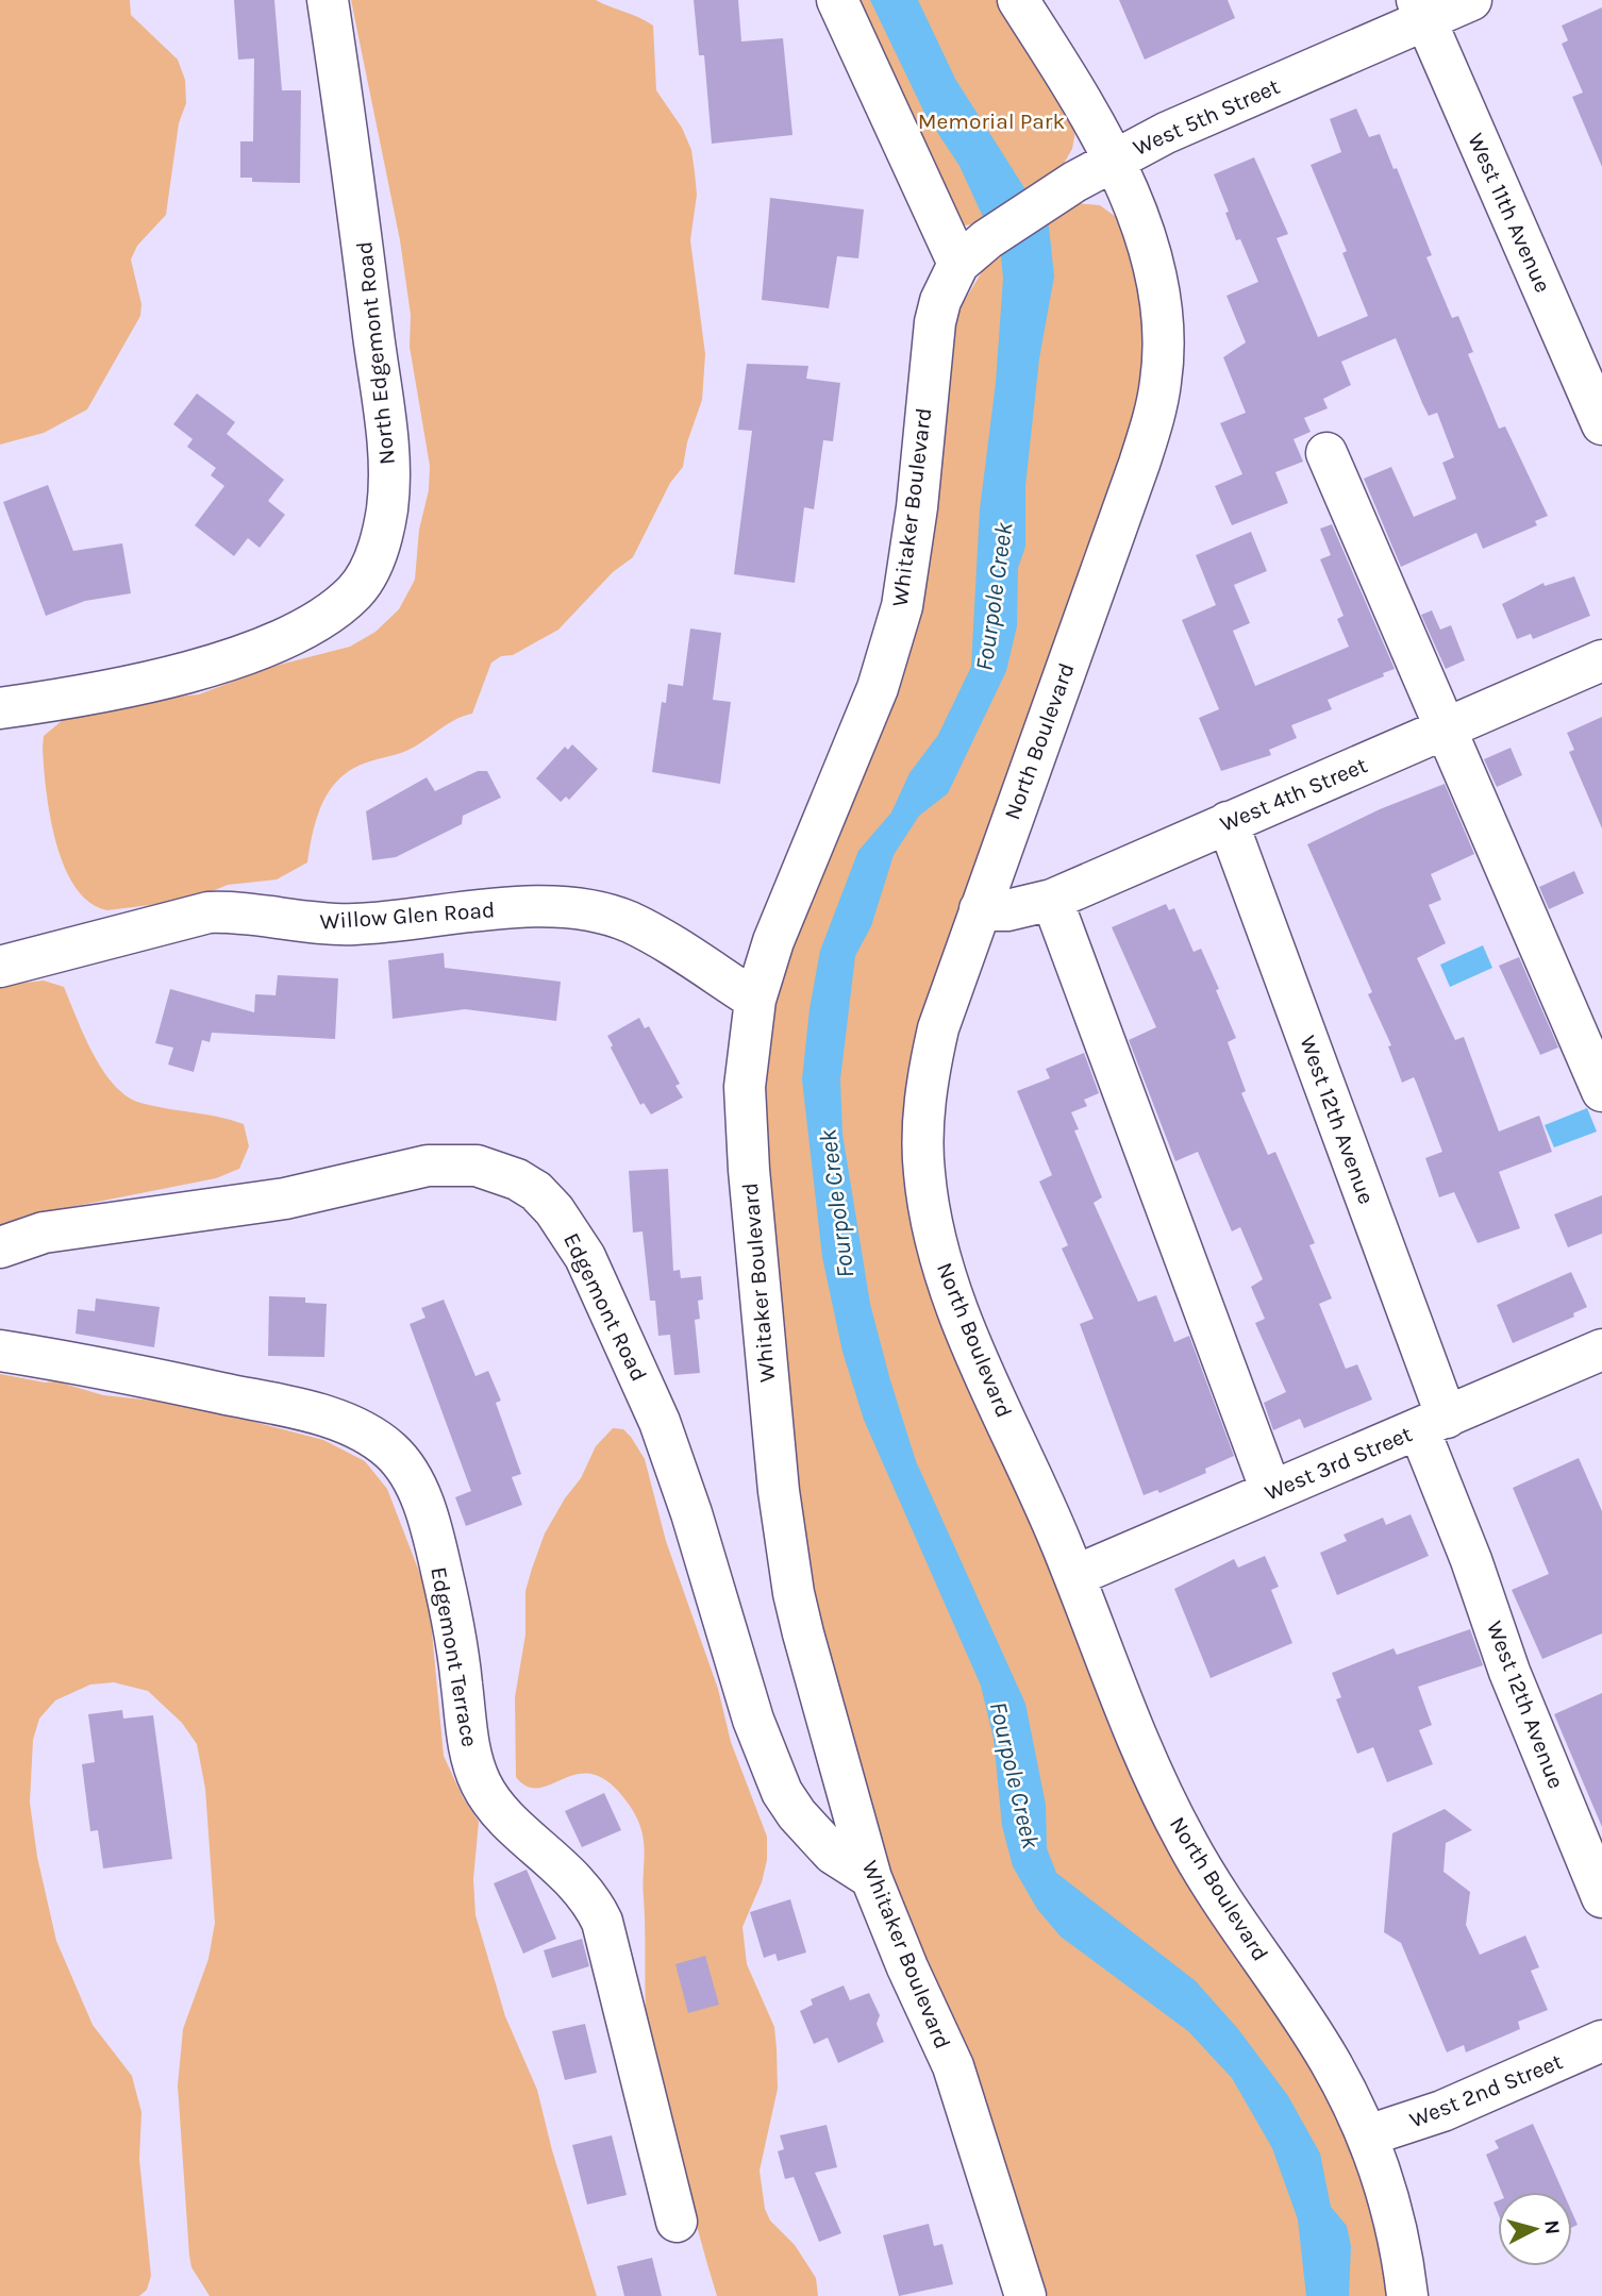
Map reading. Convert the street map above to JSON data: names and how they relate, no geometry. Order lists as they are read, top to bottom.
{
  "streets": {
    "street": [
      "West 5th Street",
      "West 11th Avenue",
      "North Edgemont Road",
      "Whitaker Boulevard",
      "North Boulevard",
      "West 4th Street",
      "Willow Glen Road",
      "West 12th Avenue",
      "Edgemont Road",
      "West 3rd Street",
      "Edgemont Terrace",
      "West 2nd Street"
    ]
  },
  "crossings": [
    ["West 5th Street", "West 11th Avenue"],
    ["West 5th Street", "Whitaker Boulevard"],
    ["West 5th Street", "North Boulevard"],
    ["Whitaker Boulevard", "Willow Glen Road"],
    ["Whitaker Boulevard", "Edgemont Road"],
    ["North Boulevard", "West 4th Street"],
    ["North Boulevard", "West 3rd Street"],
    ["North Boulevard", "West 2nd Street"],
    ["West 4th Street", "West 12th Avenue"],
    ["West 12th Avenue", "West 3rd Street"]
  ],
  "water": ["Fourpole Creek"],
  "parks": ["Memorial Park"],
  "north": "right"
}
